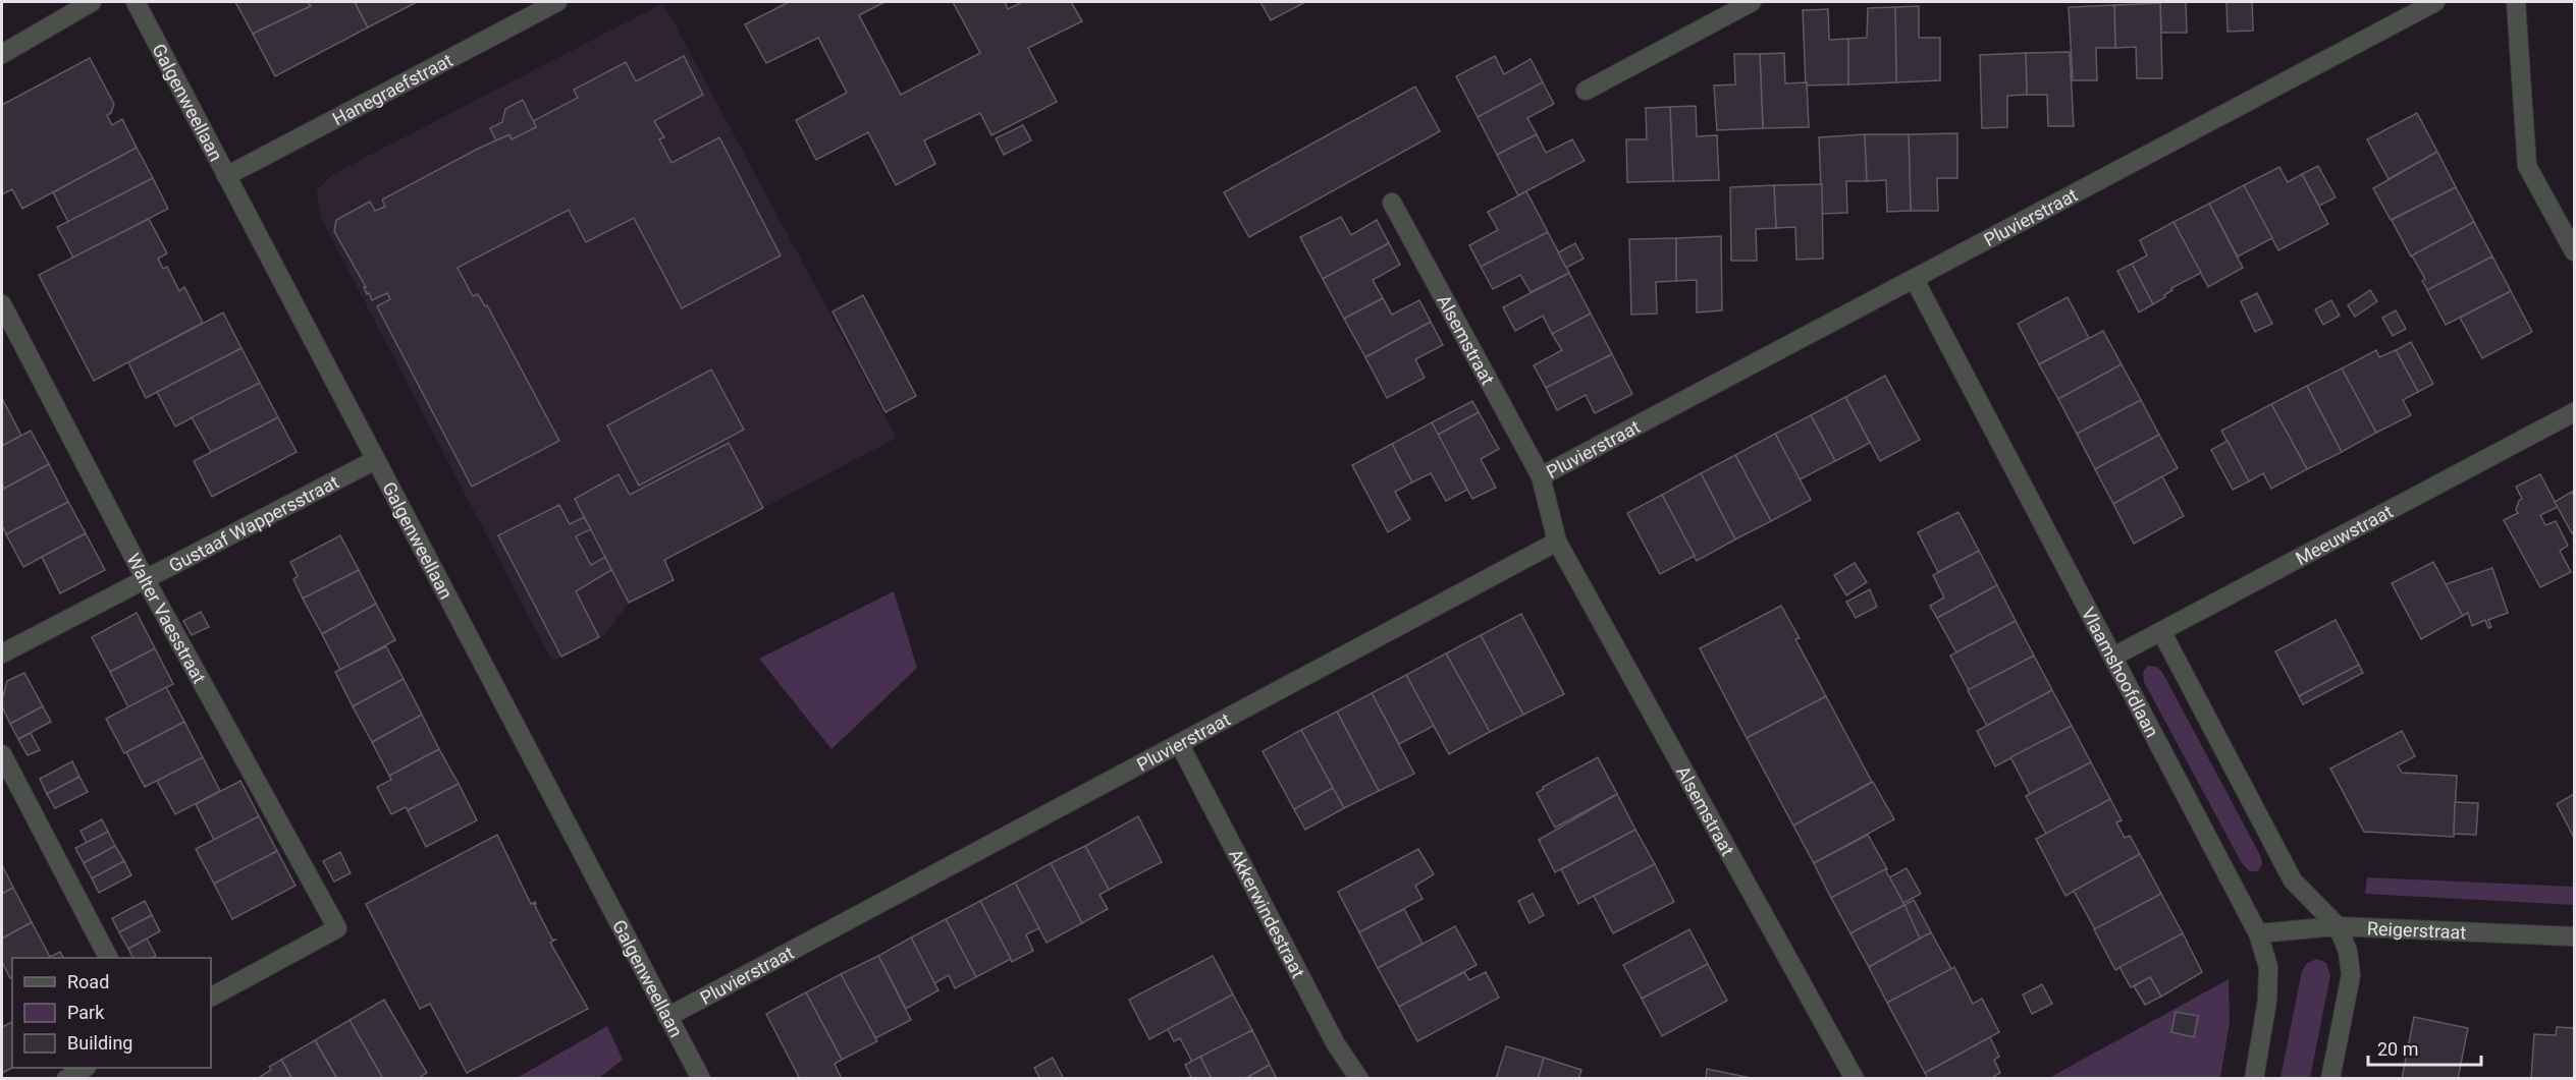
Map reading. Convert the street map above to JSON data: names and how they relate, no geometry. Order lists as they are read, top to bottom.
{
  "streets": {
    "street": [
      "Hanegraefstraat",
      "Galgenweellaan",
      "Pluvierstraat",
      "Alsemstraat",
      "Gustaaf Wappersstraat",
      "Meeuwstraat",
      "Walter Vaesstraat",
      "Vlaamshoofdlaan",
      "Akkerwindestraat",
      "Reigerstraat"
    ]
  },
  "crossings": [
    ["Hanegraefstraat", "Galgenweellaan"],
    ["Galgenweellaan", "Pluvierstraat"],
    ["Galgenweellaan", "Gustaaf Wappersstraat"],
    ["Pluvierstraat", "Alsemstraat"],
    ["Pluvierstraat", "Vlaamshoofdlaan"],
    ["Pluvierstraat", "Akkerwindestraat"],
    ["Gustaaf Wappersstraat", "Walter Vaesstraat"],
    ["Meeuwstraat", "Vlaamshoofdlaan"],
    ["Vlaamshoofdlaan", "Reigerstraat"]
  ],
  "legend": ["Road", "Park", "Building"],
  "scale_bar": "20 m"
}
